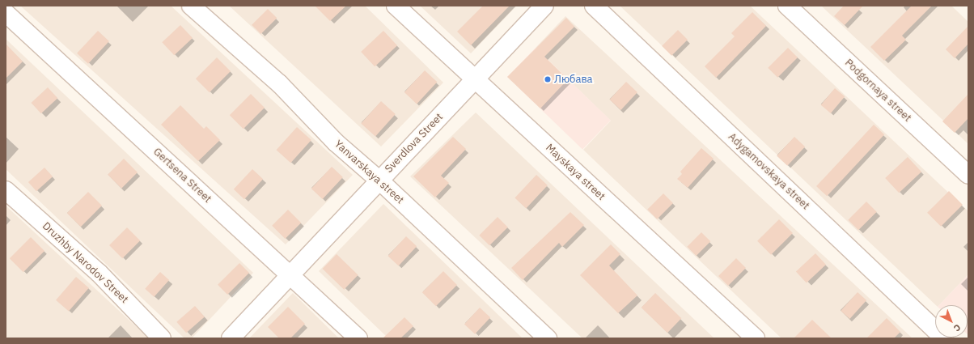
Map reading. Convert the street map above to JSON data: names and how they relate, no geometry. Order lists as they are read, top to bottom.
{
  "streets": {
    "street": [
      "Podgornaya street",
      "Sverdlova Street",
      "Adygamovskaya street",
      "Yanvarskaya street",
      "Mayskaya street",
      "Gertsena Street",
      "Druzhby Narodov Street"
    ]
  },
  "crossings": [
    ["Sverdlova Street", "Yanvarskaya street"],
    ["Sverdlova Street", "Mayskaya street"],
    ["Sverdlova Street", "Gertsena Street"]
  ],
  "places": ["Любава"],
  "north": "bottom right"
}
